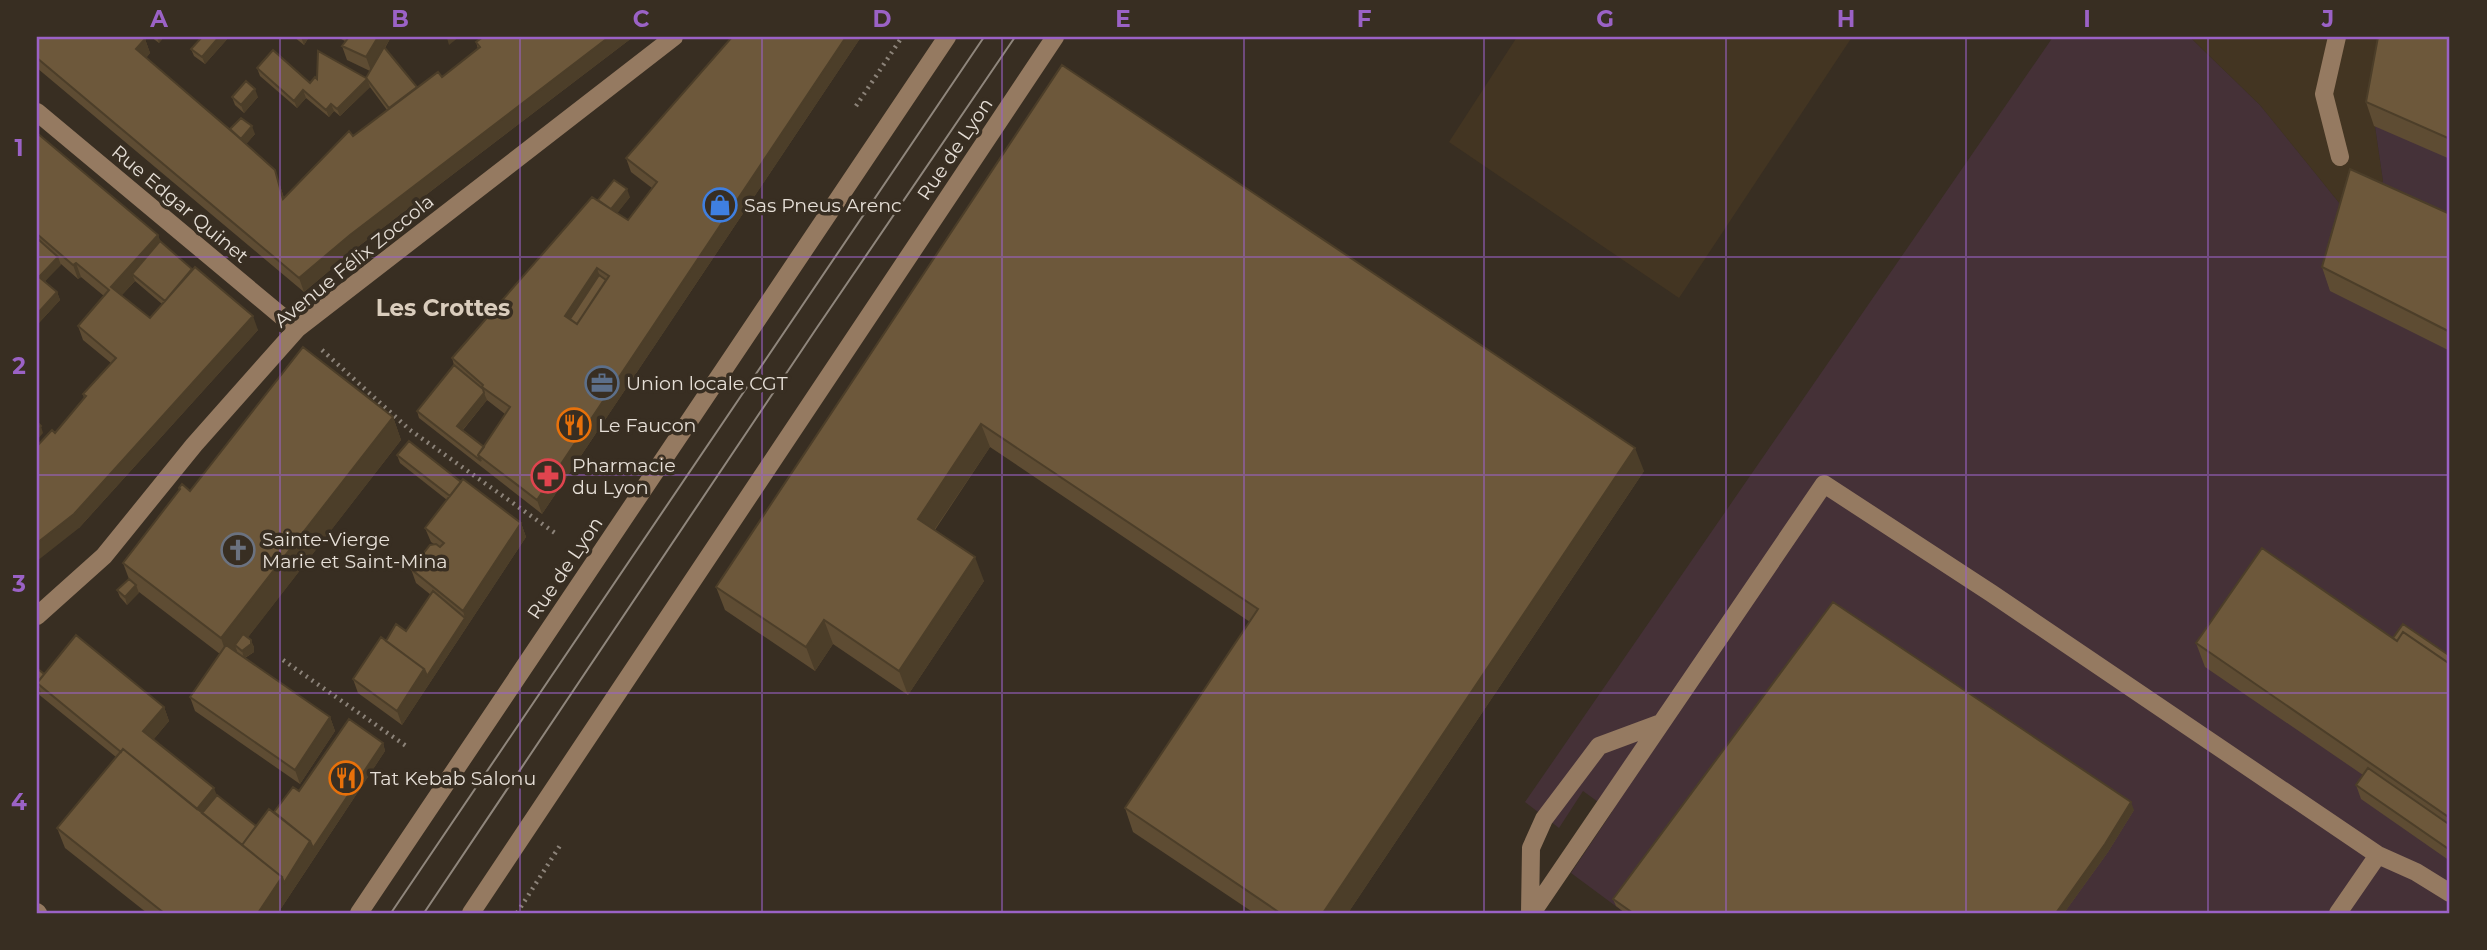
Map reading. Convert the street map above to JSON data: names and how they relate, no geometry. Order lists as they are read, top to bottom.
{
  "streets": {
    "street": ["Rue de Lyon", "Rue Edgar Quinet", "Avenue Félix Zoccola"]
  },
  "crossings": [
    ["Rue Edgar Quinet", "Avenue Félix Zoccola"]
  ],
  "districts": ["Les Crottes"],
  "places": {
    "shop": ["Sas Pneus Arenc"],
    "office": ["Union locale CGT"],
    "restaurant": ["Le Faucon", "Tat Kebab Salonu"],
    "pharmacy": ["Pharmacie du Lyon"],
    "church": ["Sainte-Vierge Marie et Saint-Mina"]
  },
  "grid": {
    "columns": [
      "A",
      "B",
      "C",
      "D",
      "E",
      "F",
      "G",
      "H",
      "I",
      "J"
    ],
    "rows": [
      "1",
      "2",
      "3",
      "4"
    ]
  }
}
